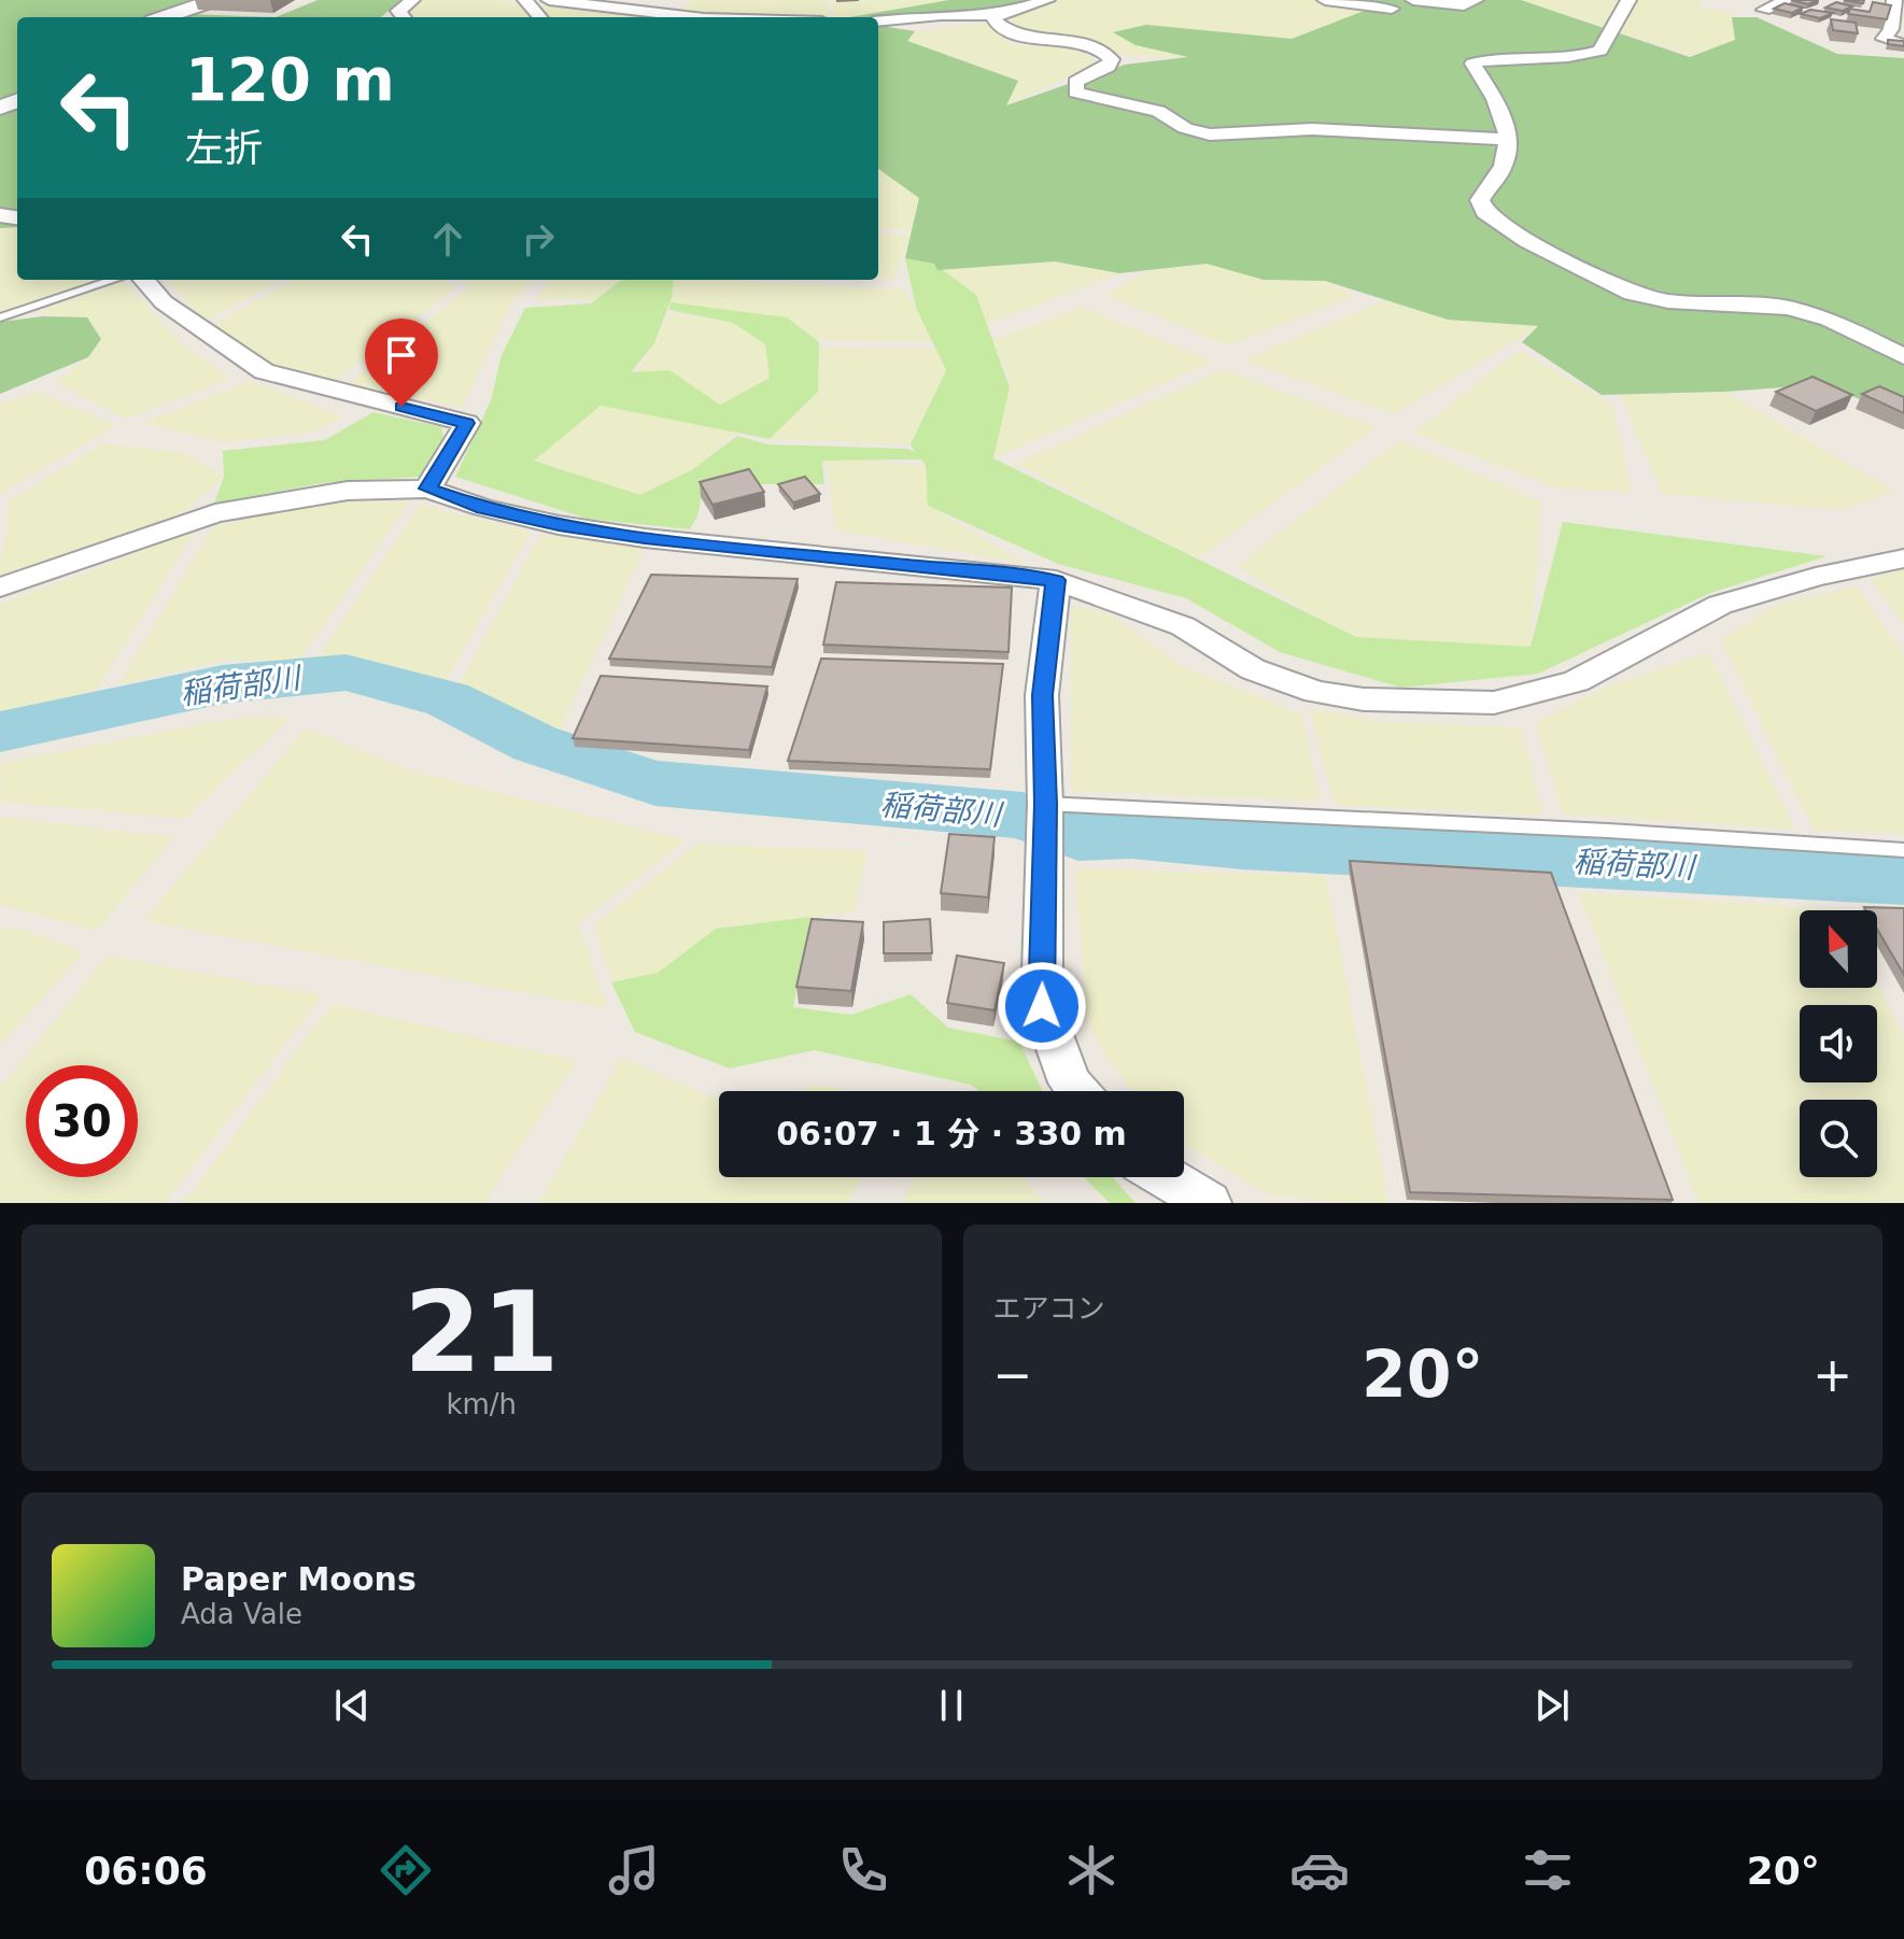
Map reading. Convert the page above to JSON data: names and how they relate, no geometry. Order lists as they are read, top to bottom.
{
  "water": ["稲荷部川"],
  "north": "top",
  "page": {
    "turn": ["120 m", "左折"],
    "limit": "30",
    "trip": "06:07 · 1 分 · 330 m",
    "tile": [
      ["21", "km/h"],
      "エアコン"
    ],
    "heat": ["−", "20°", "+"],
    "song": ["Paper Moons", "Ada Vale"],
    "tabs": ["06:06", "20°"]
  }
}
